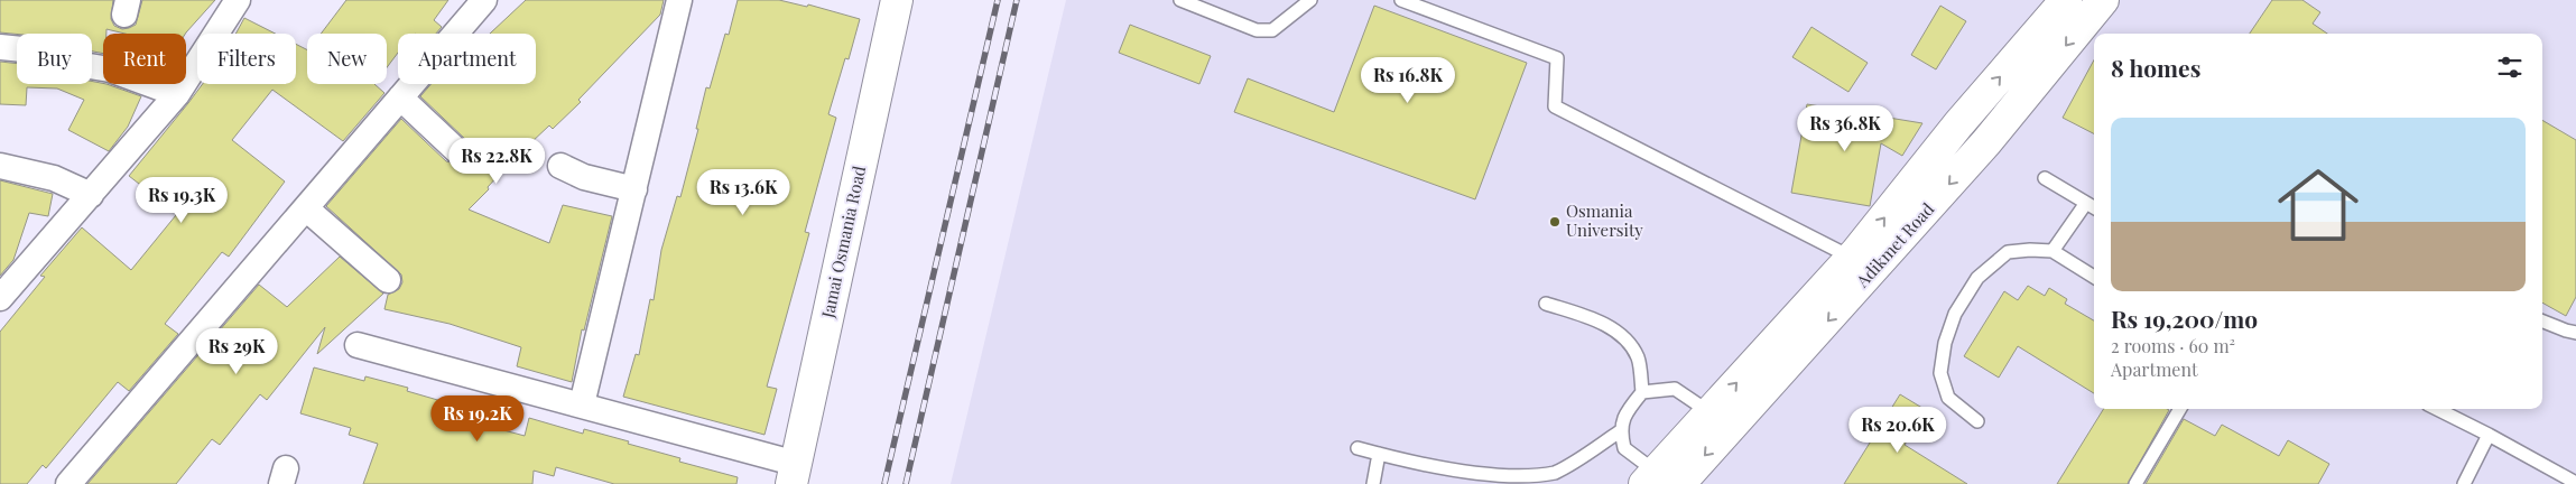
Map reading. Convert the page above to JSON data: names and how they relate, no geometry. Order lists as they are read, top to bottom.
{
  "streets": {
    "main road": ["Jamai Osmania Road", "Adikmet Road"]
  },
  "places": ["Osmania University"],
  "page": {
    "chip": [
      "Buy",
      "Rent",
      "Filters",
      "New",
      "Apartment"
    ],
    "heading": "8 homes",
    "price": [
      "Rs 16.8K",
      "Rs 36.8K",
      "Rs 22.8K",
      "Rs 13.6K",
      "Rs 19.3K",
      "Rs 29K",
      "Rs 19.2K",
      "Rs 20.6K"
    ],
    "list": [
      {
        "name": "Rs 19,200/mo",
        "note": "2 rooms · 60 m² · Apartment"
      }
    ]
  }
}
